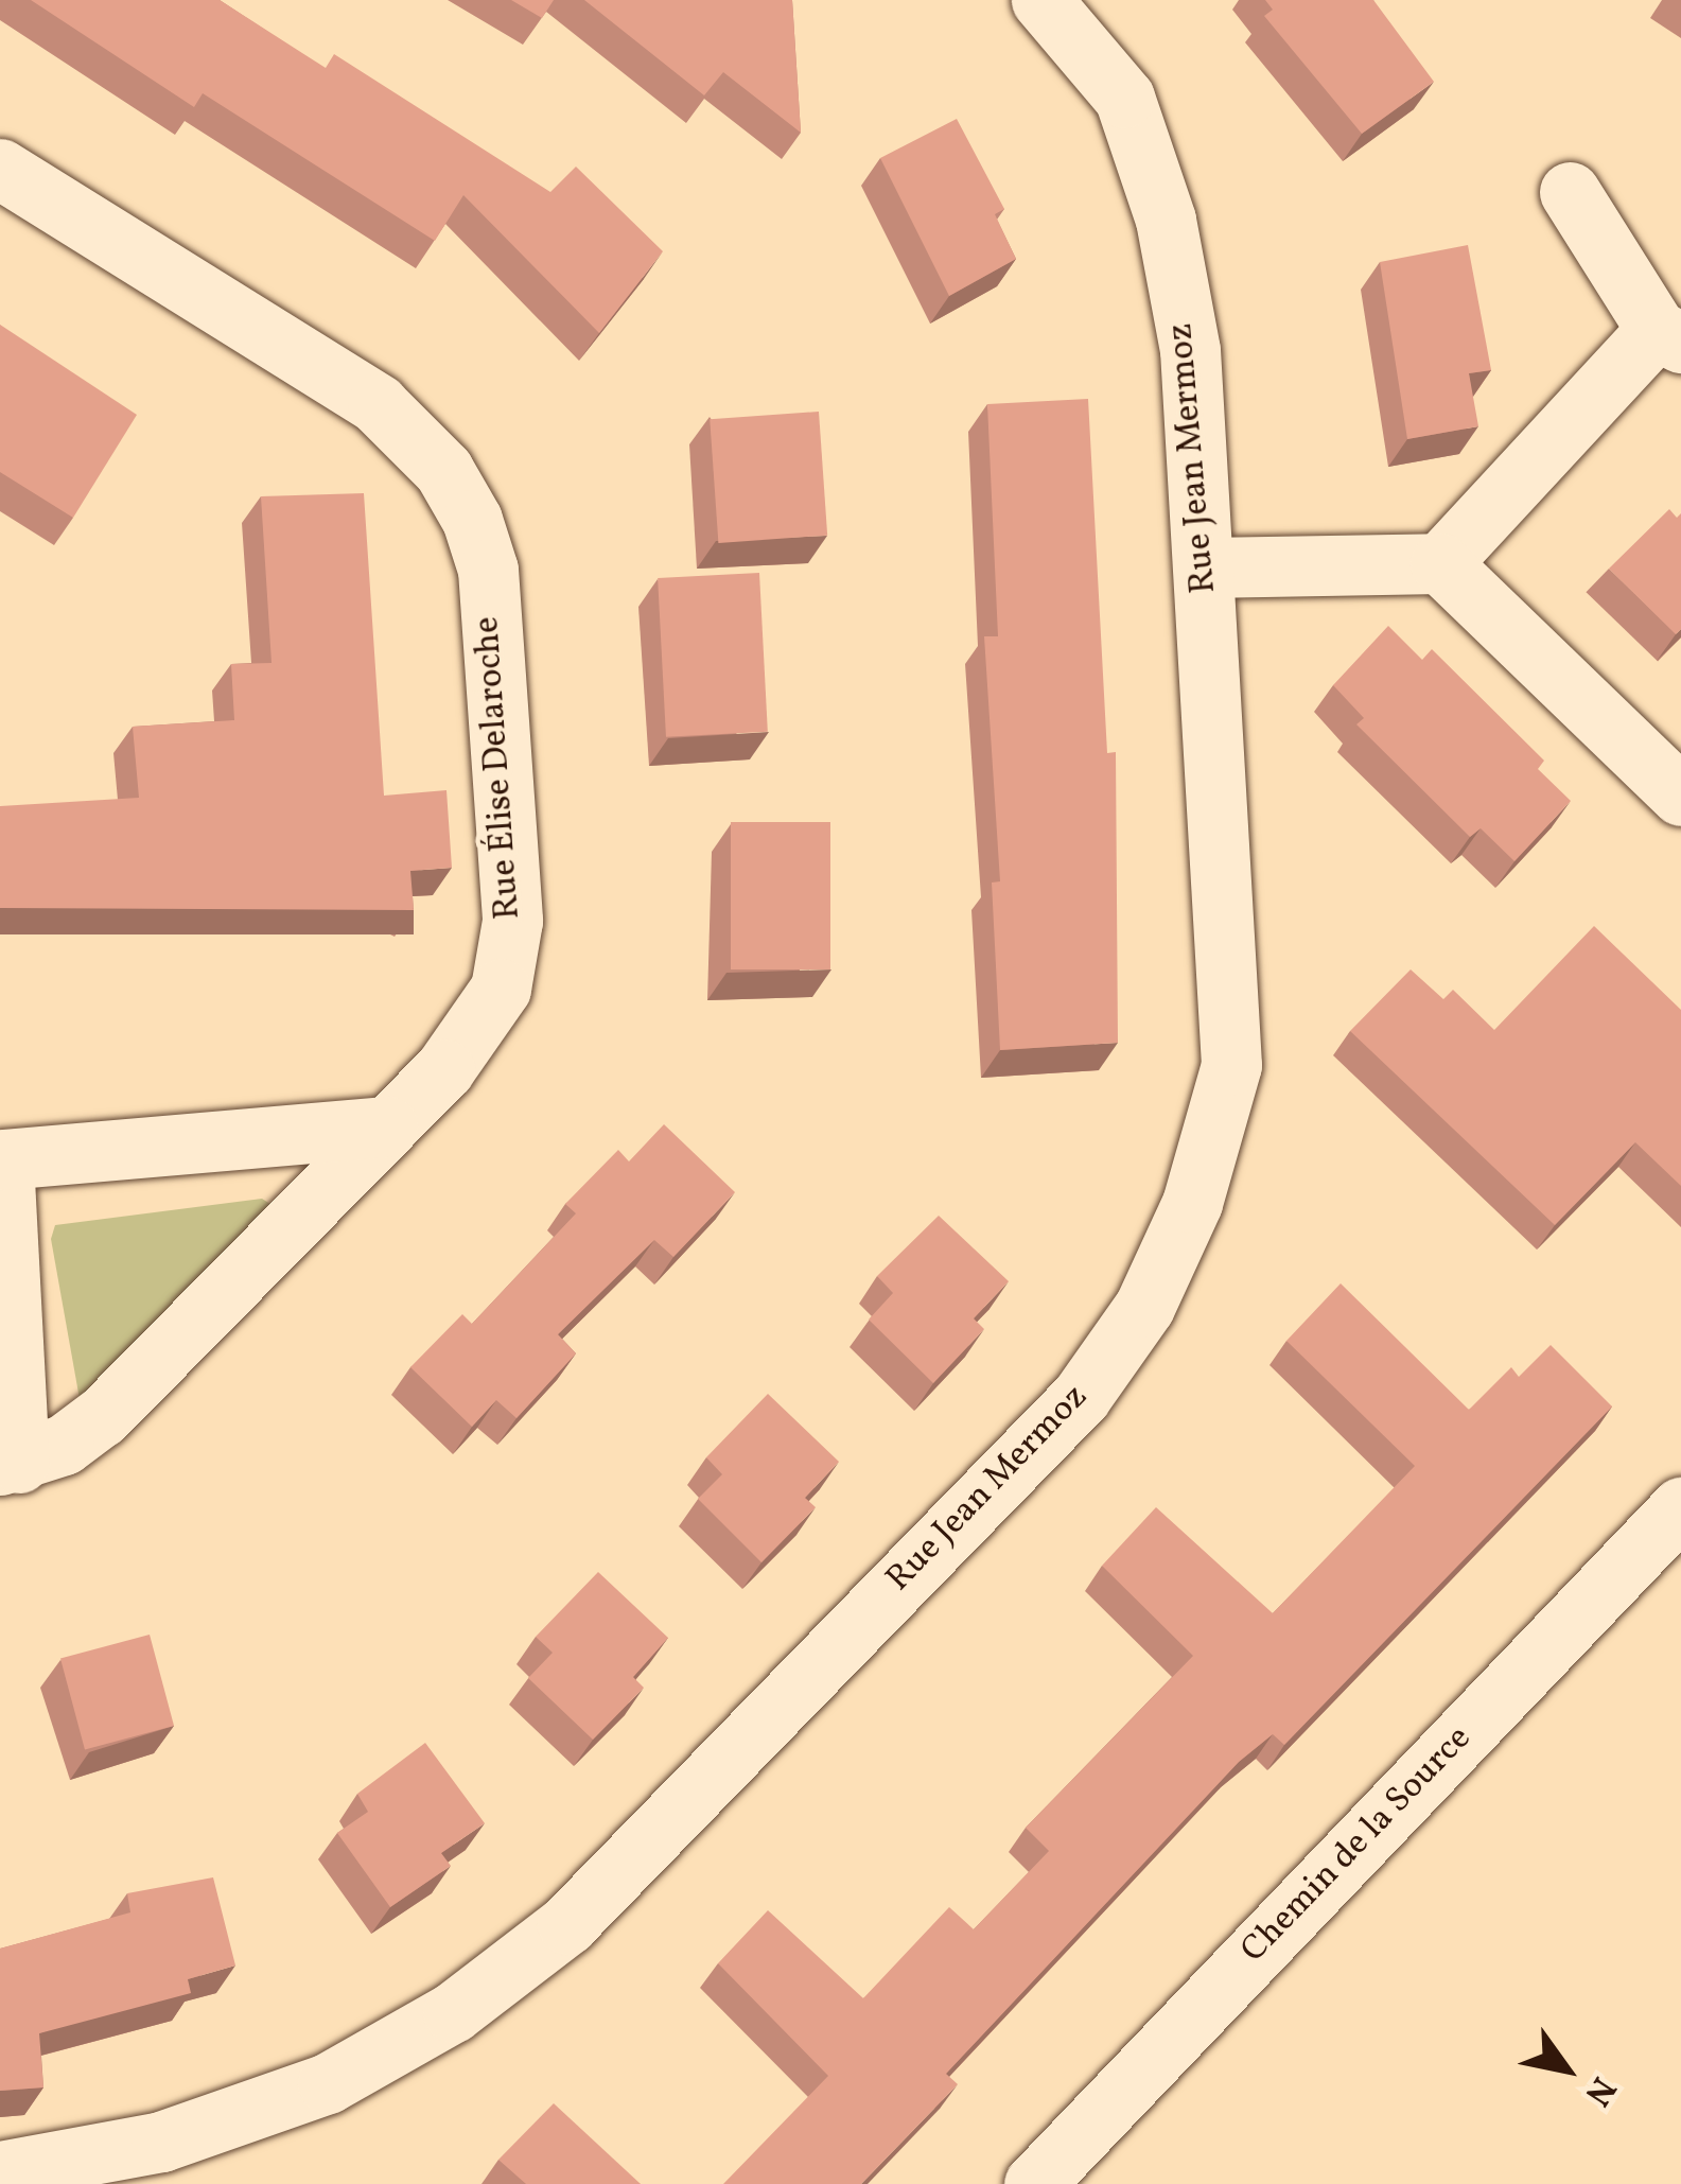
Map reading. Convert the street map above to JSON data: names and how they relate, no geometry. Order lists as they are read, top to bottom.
{
  "streets": {
    "street": ["Rue Jean Mermoz", "Rue Élise Delaroche", "Chemin de la Source"]
  },
  "north": "bottom right"
}
